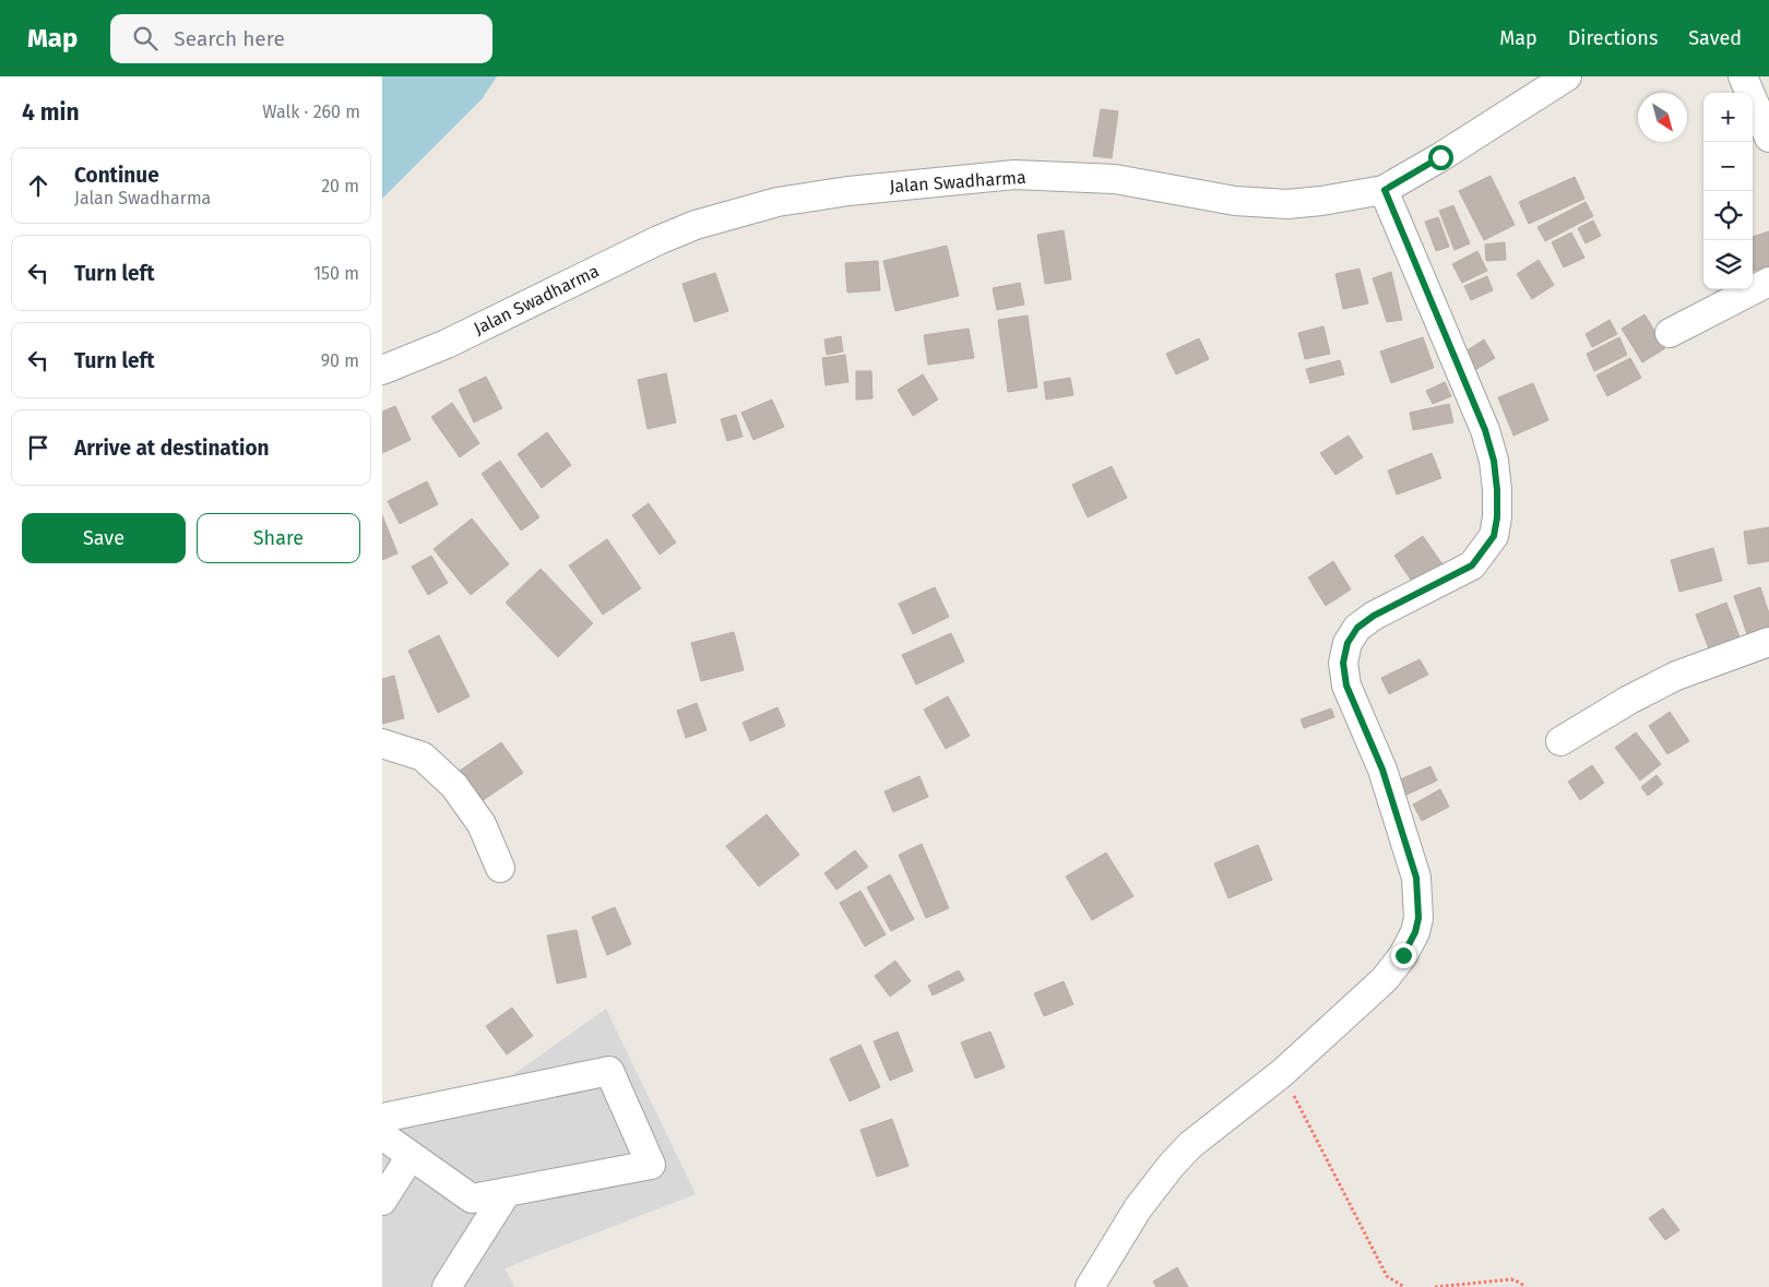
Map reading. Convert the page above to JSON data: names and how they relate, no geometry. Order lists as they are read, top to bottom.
{
  "streets": {
    "street": ["Jalan Swadharma"]
  },
  "north": "bottom right",
  "page": {
    "header": "Map",
    "search": "Search here",
    "nav": ["Map", "Directions", "Saved"],
    "heading": ["4 min", "Walk · 260 m"],
    "map_buttons": ["+", "−"],
    "list": [
      ["Continue", "Jalan Swadharma", "20 m"],
      ["Turn left", "150 m"],
      ["Turn left", "90 m"],
      "Arrive at destination"
    ],
    "buttons": ["Save", "Share"]
  }
}
